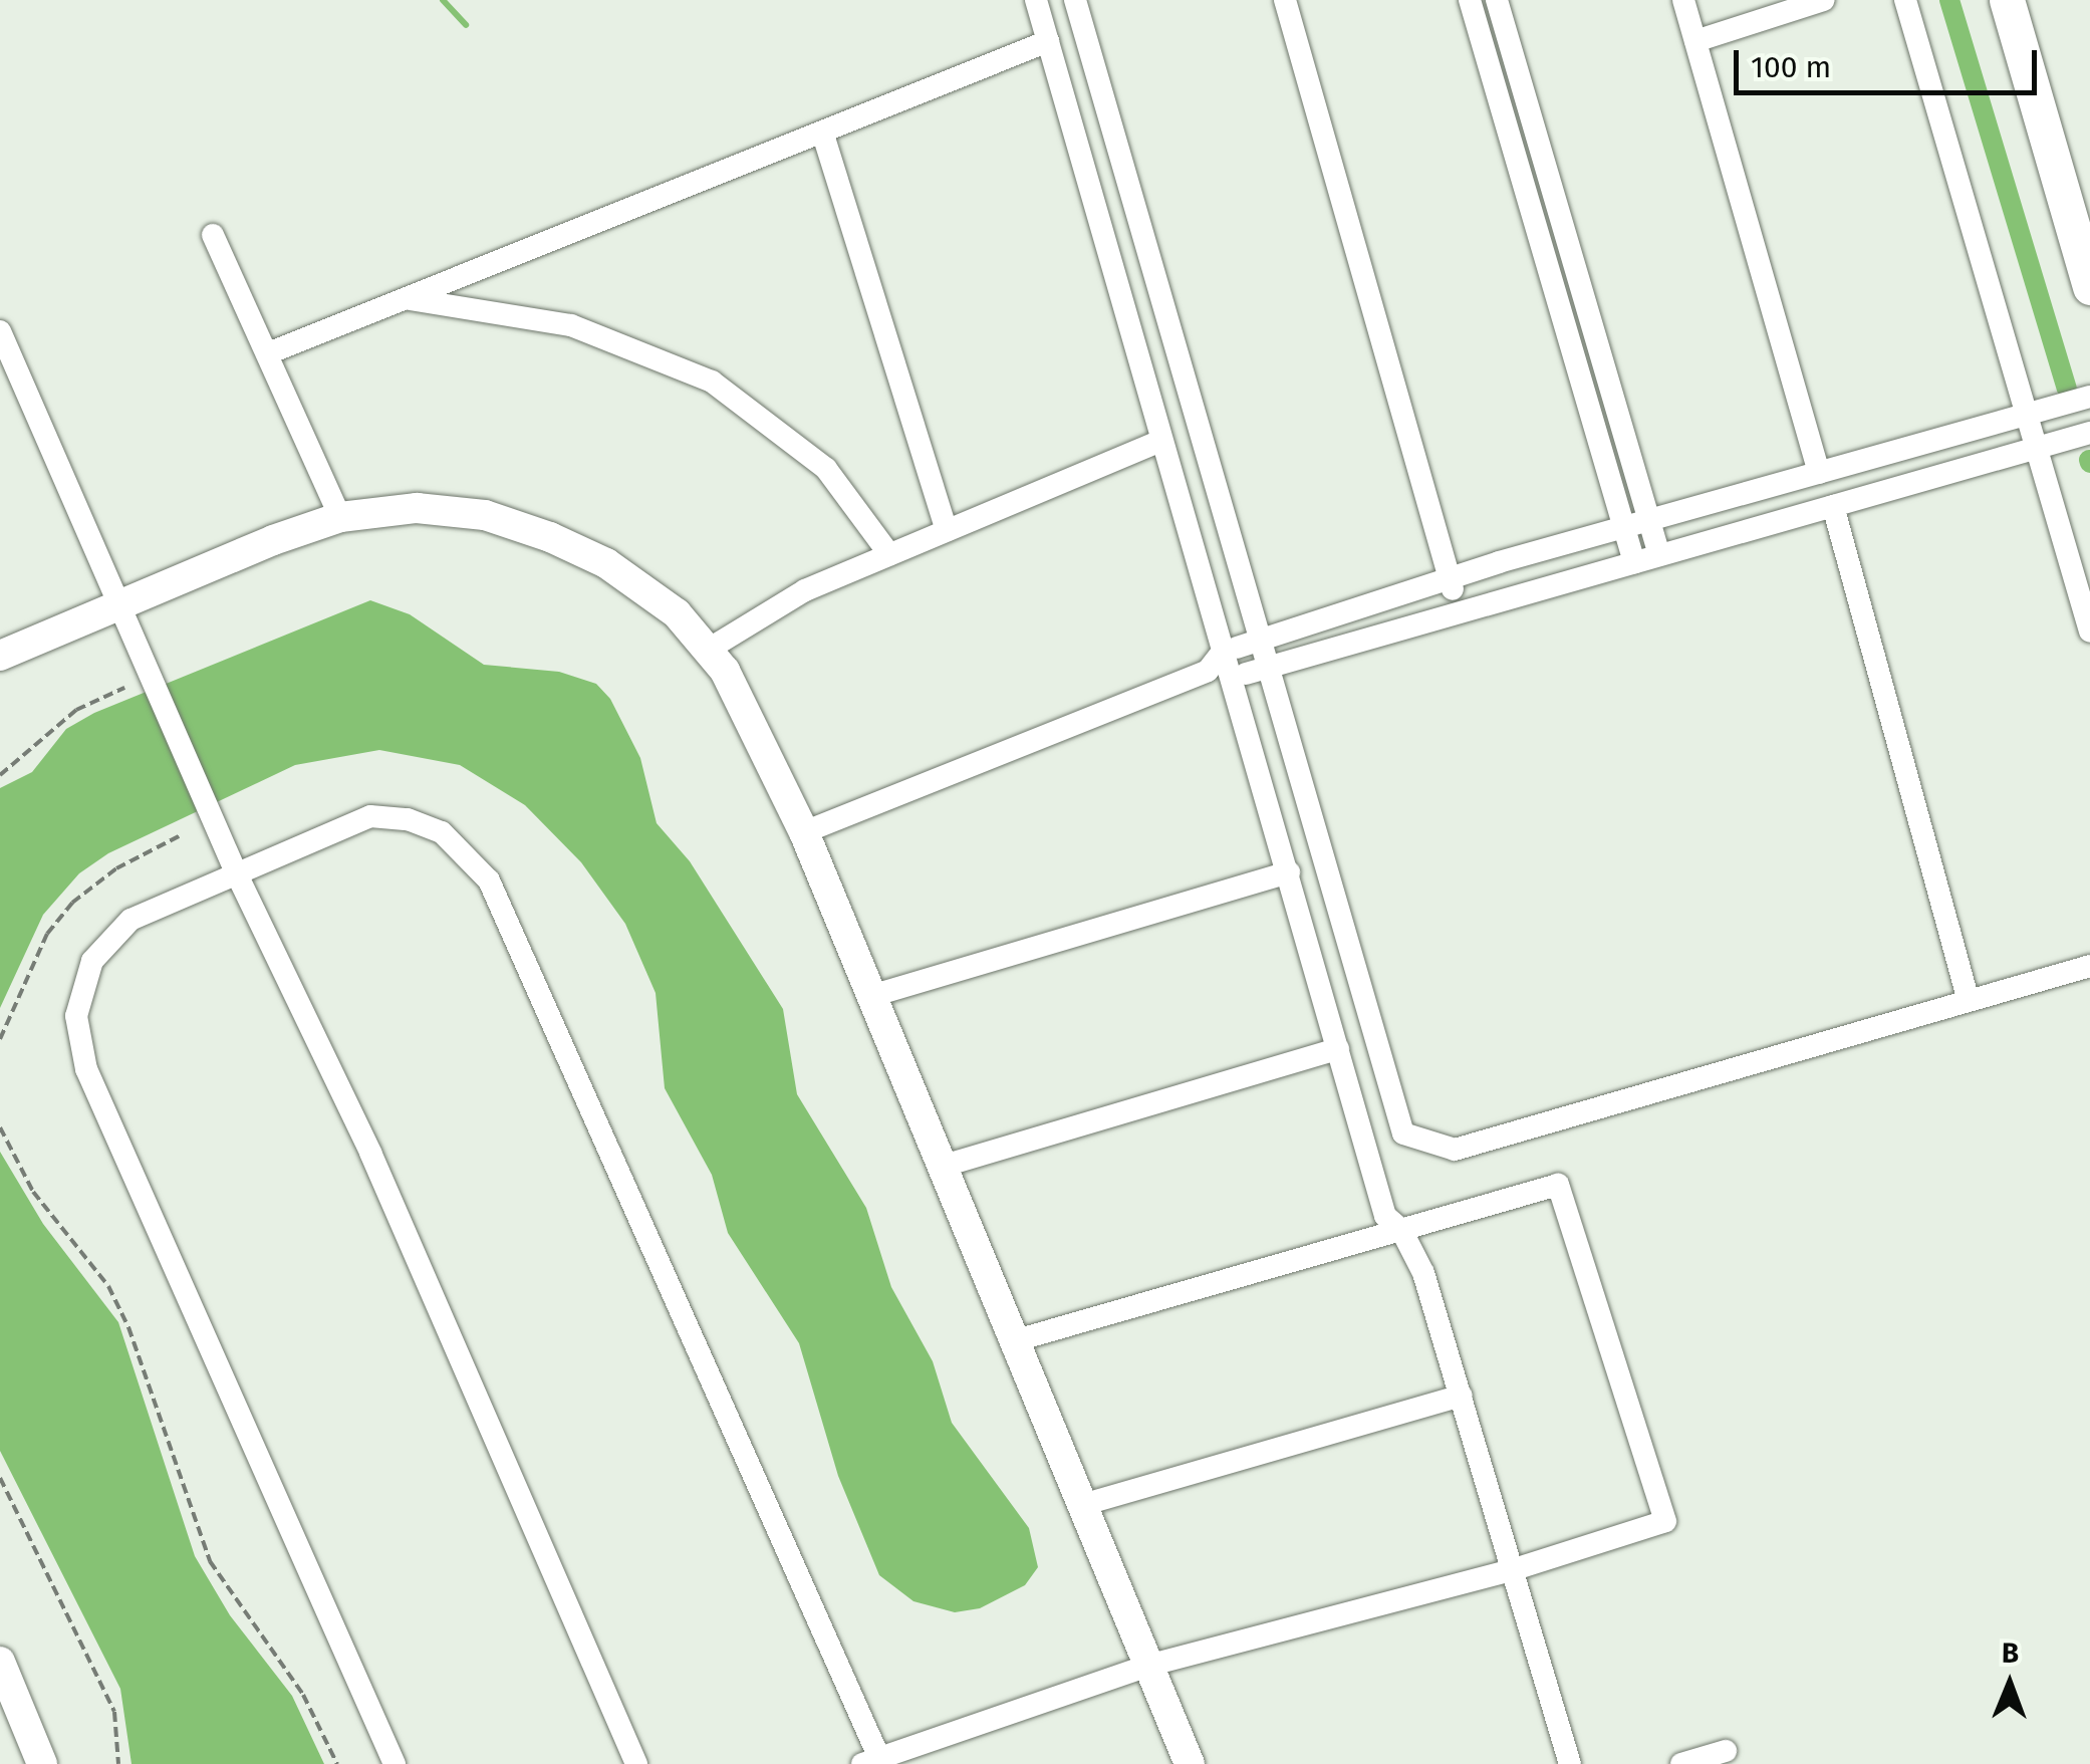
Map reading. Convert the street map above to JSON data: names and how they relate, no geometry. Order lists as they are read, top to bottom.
{
  "scale_bar": "100 m",
  "north": "top"
}
